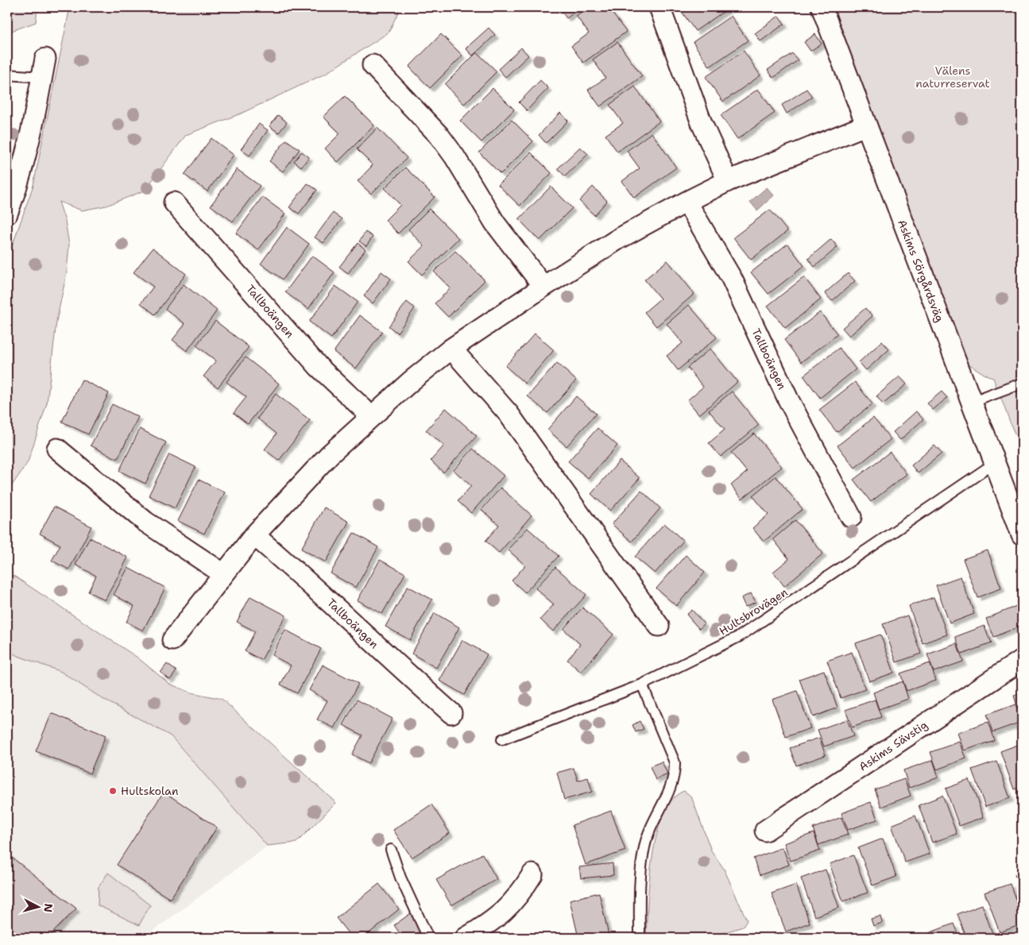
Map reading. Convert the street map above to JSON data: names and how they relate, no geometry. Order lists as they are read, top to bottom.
{
  "streets": {
    "street": ["Askims Sörgårdsväg", "Tallboängen", "Askims Sävstig"],
    "lane": ["Hultsbrovägen"]
  },
  "crossings": [
    ["Askims Sörgårdsväg", "Hultsbrovägen"]
  ],
  "parks": ["Välens naturreservat"],
  "places": ["Hultskolan"],
  "north": "right"
}
